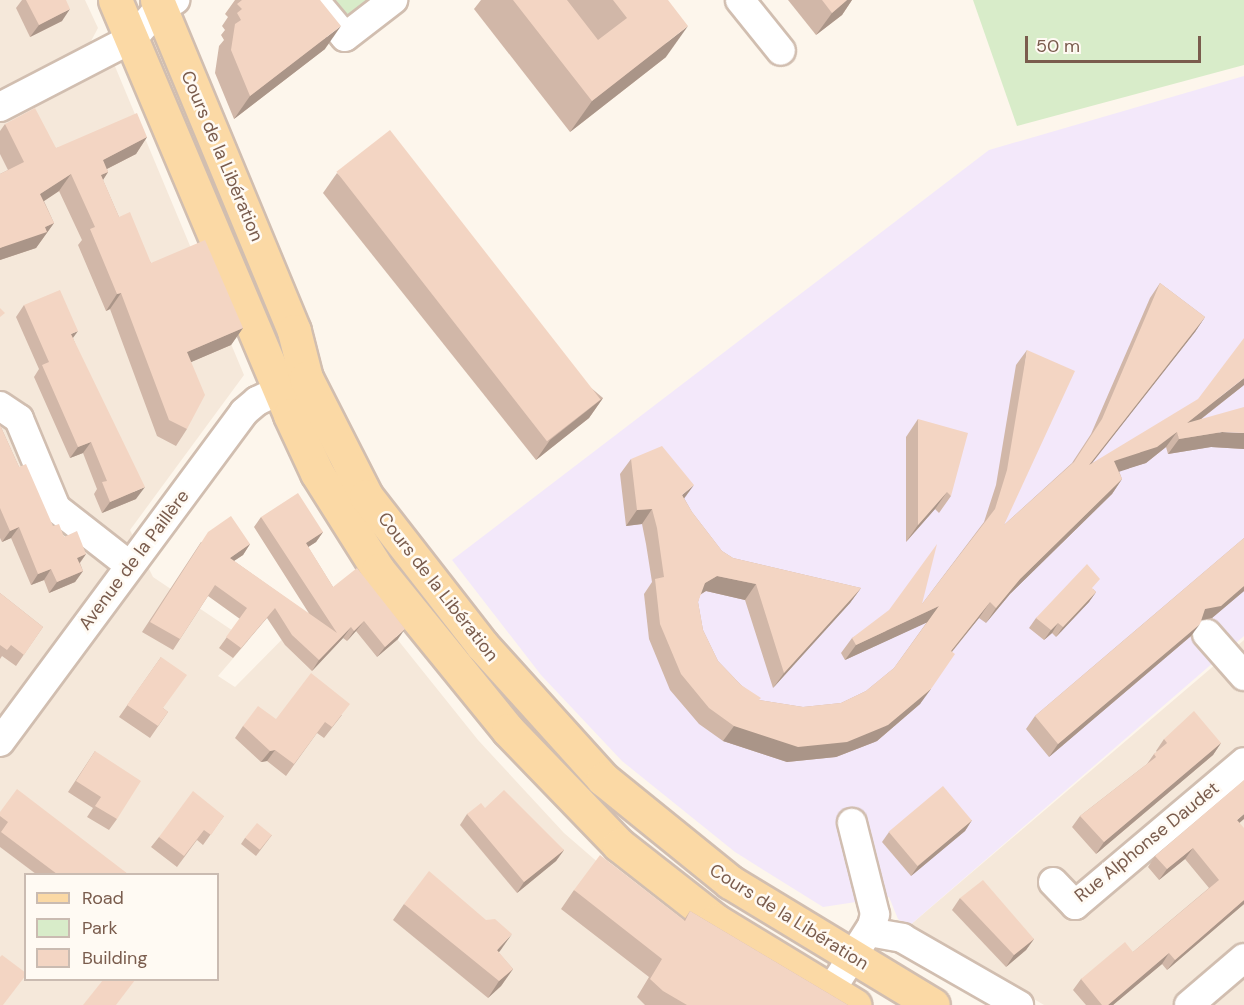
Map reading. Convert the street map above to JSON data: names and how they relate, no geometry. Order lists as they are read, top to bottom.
{
  "streets": {
    "main road": ["Cours de la Libération"],
    "street": ["Avenue de la Paillère", "Rue Alphonse Daudet"]
  },
  "crossings": [
    ["Cours de la Libération", "Avenue de la Paillère"]
  ],
  "legend": ["Road", "Park", "Building"],
  "scale_bar": "50 m"
}
